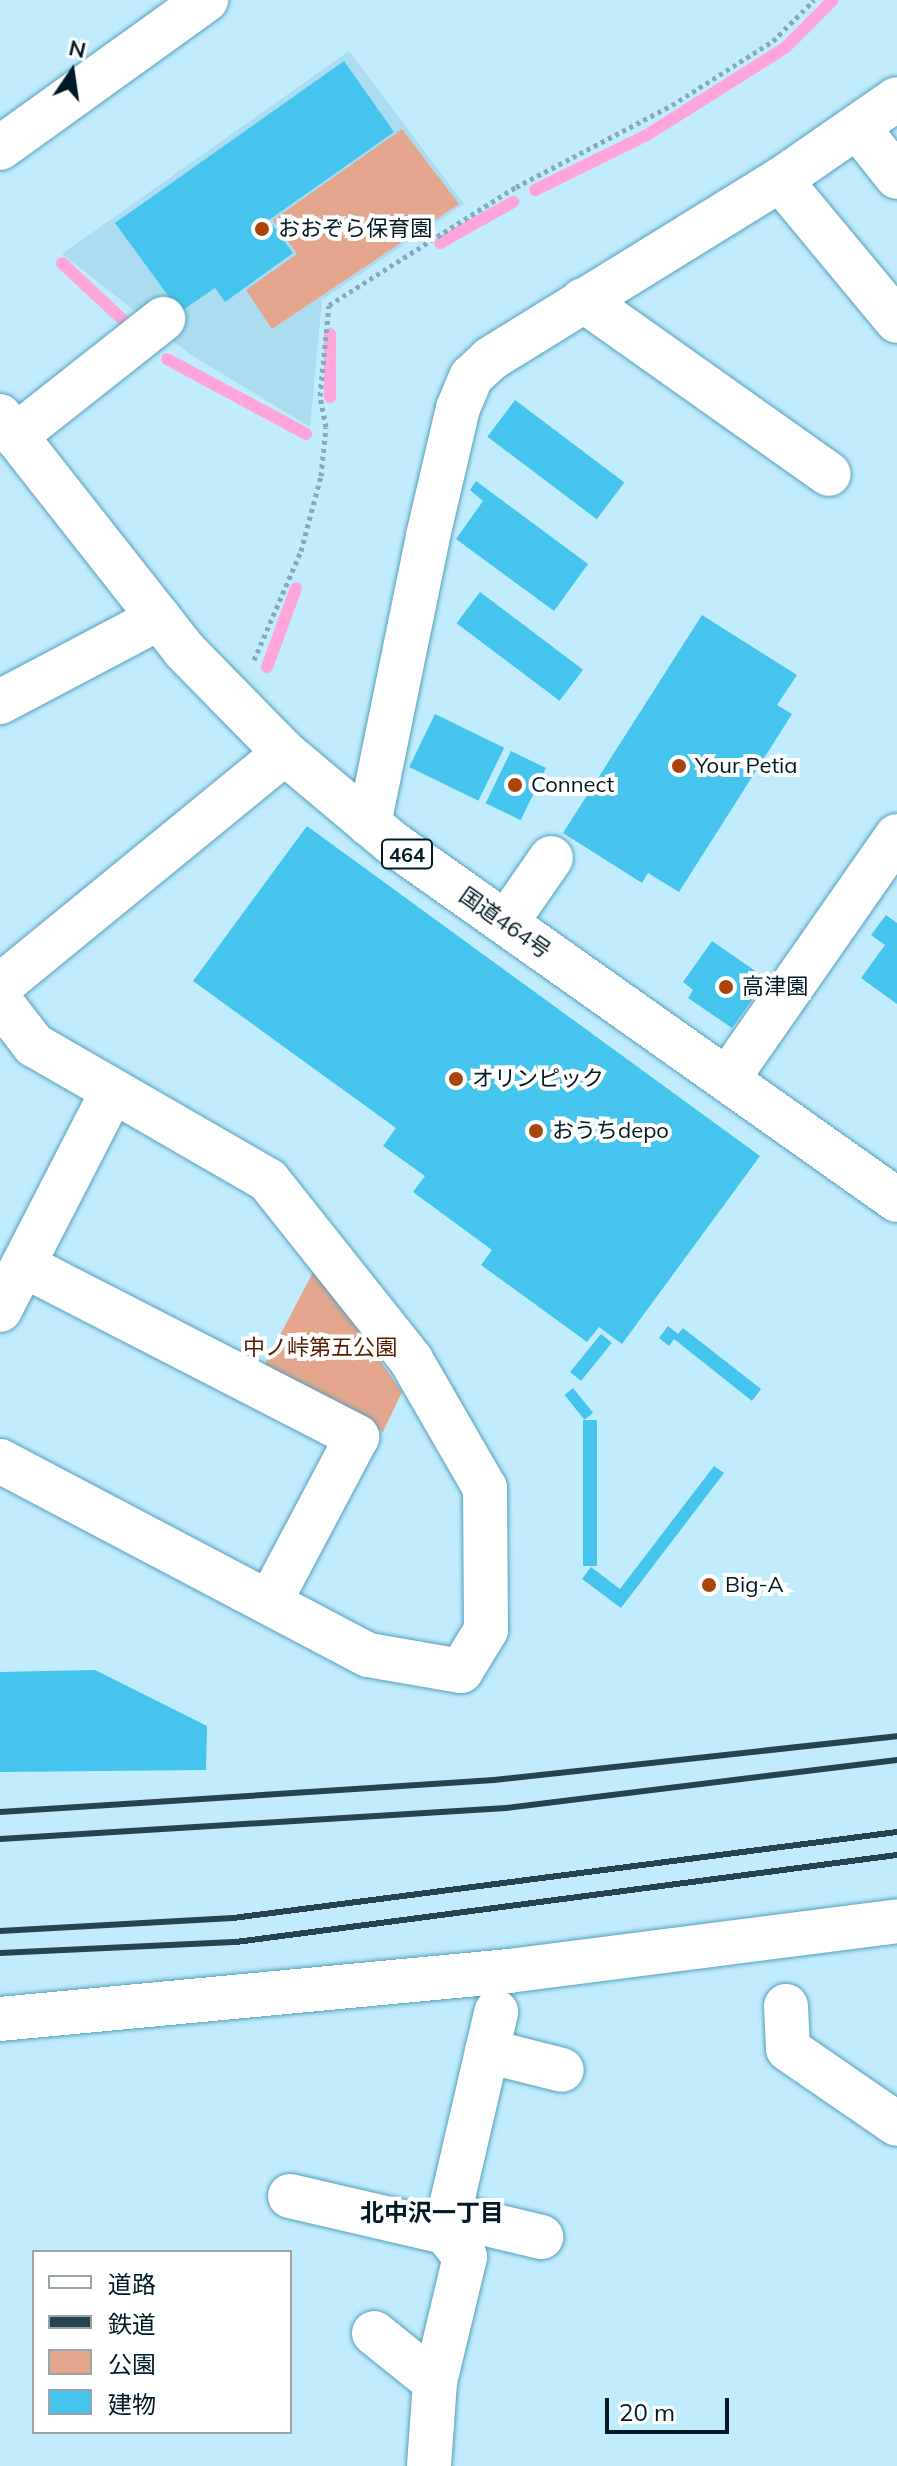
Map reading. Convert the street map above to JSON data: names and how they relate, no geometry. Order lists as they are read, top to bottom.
{
  "streets": {
    "main road": ["464", "国道464号"]
  },
  "districts": ["北中沢一丁目"],
  "parks": ["中ノ峠第五公園"],
  "places": [
    "おおぞら保育園",
    "Your Petia",
    "Connect",
    "高津園",
    "オリンピック",
    "おうちdepo",
    "Big-A"
  ],
  "legend": [
    "道路",
    "鉄道",
    "公園",
    "建物"
  ],
  "scale_bar": "20 m",
  "north": "top"
}
